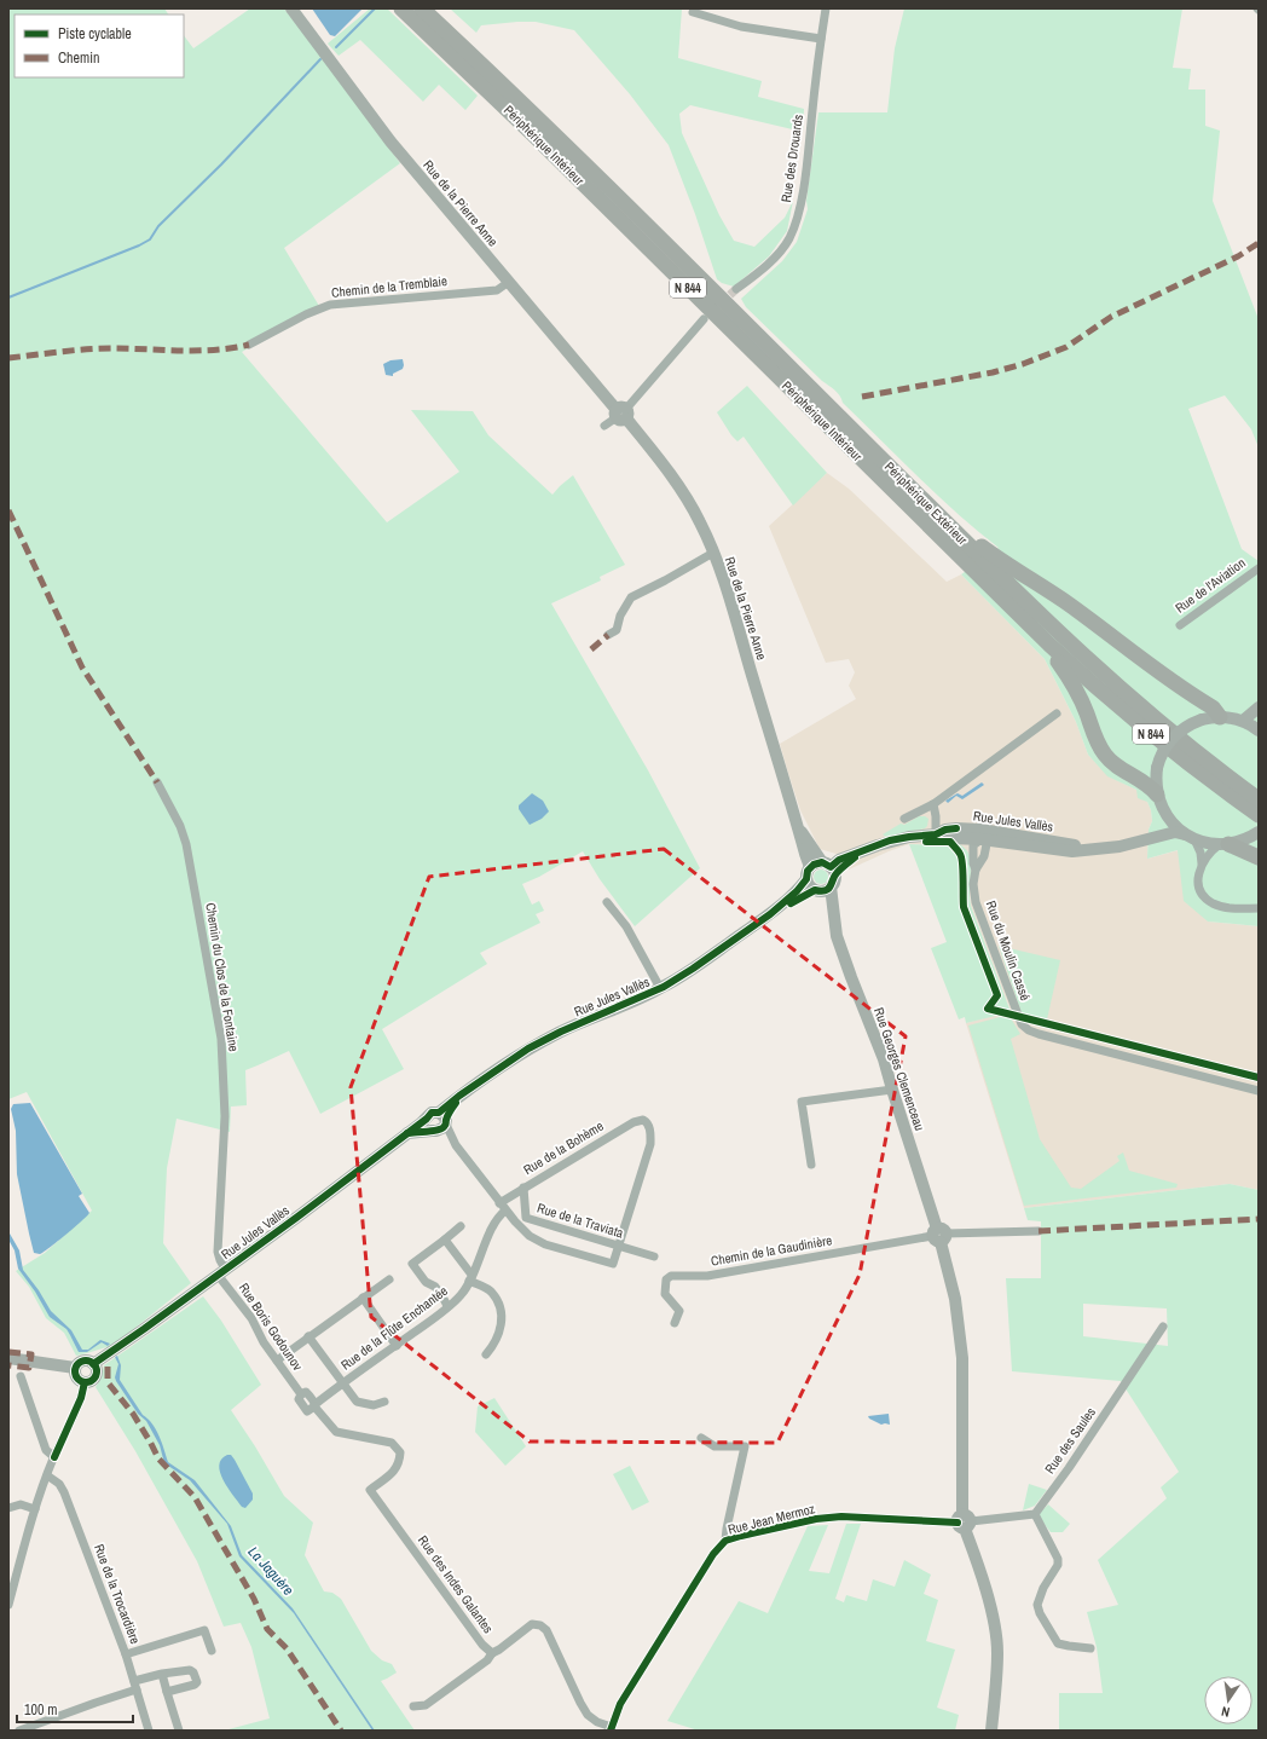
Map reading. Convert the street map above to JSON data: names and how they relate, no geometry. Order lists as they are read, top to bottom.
{
  "streets": {
    "highway": ["Périphérique Intérieur", "N 844", "Périphérique Extérieur"],
    "street": [
      "Rue des Drouards",
      "Rue de la Pierre Anne",
      "Chemin de la Tremblaie",
      "Rue de l'Aviation",
      "Rue Jules Vallès",
      "Rue du Moulin Cassé",
      "Chemin du Clos de la Fontaine",
      "Rue Georges Clemenceau",
      "Rue de la Bohème",
      "Rue de la Traviata",
      "Chemin de la Gaudinière",
      "Rue Boris Godounov",
      "Rue de la Flûte Enchantée",
      "Rue des Saules",
      "Rue Jean Mermoz",
      "Rue des Indes Galantes",
      "Rue de la Trocardière"
    ]
  },
  "crossings": [
    ["Rue de la Pierre Anne", "Chemin de la Tremblaie"],
    ["Rue de la Pierre Anne", "Rue Jules Vallès"],
    ["Rue de la Pierre Anne", "Rue Georges Clemenceau"],
    ["Rue Jules Vallès", "Rue du Moulin Cassé"],
    ["Rue Jules Vallès", "Chemin du Clos de la Fontaine"],
    ["Rue Jules Vallès", "Rue Georges Clemenceau"],
    ["Rue Jules Vallès", "Rue Boris Godounov"],
    ["Chemin du Clos de la Fontaine", "Rue Boris Godounov"],
    ["Rue Georges Clemenceau", "Chemin de la Gaudinière"],
    ["Rue Georges Clemenceau", "Rue Jean Mermoz"],
    ["Rue de la Bohème", "Rue de la Traviata"],
    ["Rue de la Bohème", "Rue de la Flûte Enchantée"],
    ["Rue Boris Godounov", "Rue de la Flûte Enchantée"],
    ["Rue Boris Godounov", "Rue des Indes Galantes"],
    ["Rue de la Flûte Enchantée", "Rue des Indes Galantes"],
    ["Rue Jean Mermoz", "Rue des Indes Galantes"]
  ],
  "water": ["La Jaguère"],
  "legend": ["Piste cyclable", "Chemin"],
  "scale_bar": "100 m",
  "north": "bottom"
}
